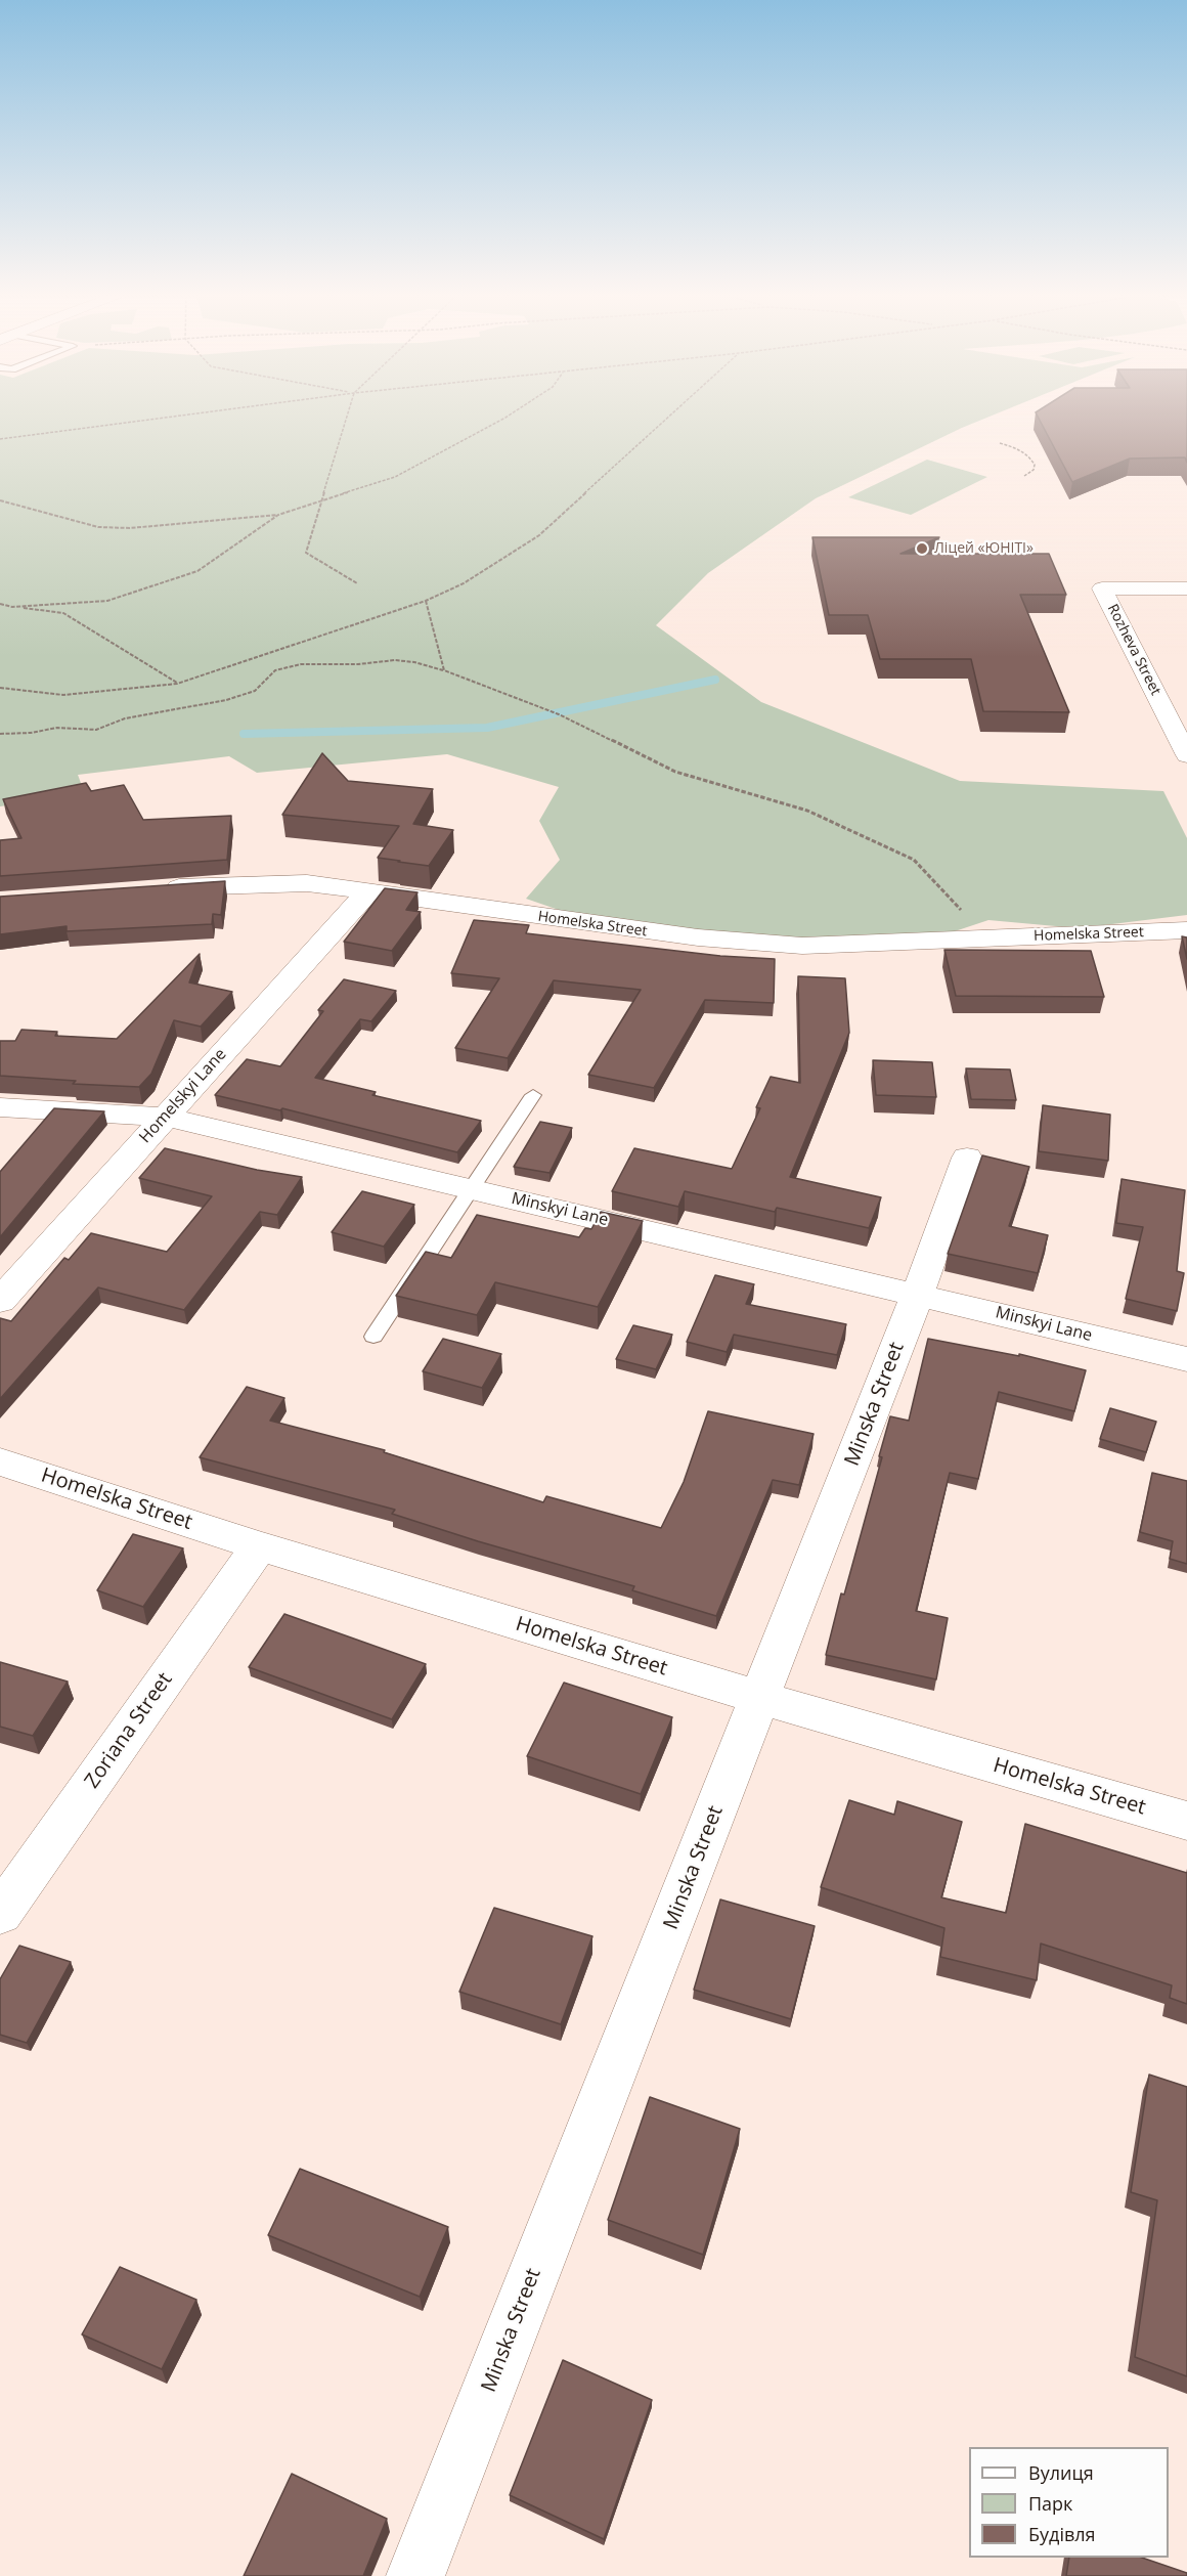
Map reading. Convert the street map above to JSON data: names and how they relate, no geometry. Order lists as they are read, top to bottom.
{
  "streets": {
    "street": [
      "Rozheva Street",
      "Homelska Street",
      "Homelskyi Lane",
      "Minskyi Lane",
      "Minska Street",
      "Zoriana Street"
    ]
  },
  "crossings": [
    ["Homelska Street", "Homelskyi Lane"],
    ["Homelska Street", "Minska Street"],
    ["Homelska Street", "Zoriana Street"],
    ["Homelskyi Lane", "Minskyi Lane"],
    ["Minskyi Lane", "Minska Street"]
  ],
  "places": ["Ліцей «ЮНІТІ»"],
  "legend": ["Вулиця", "Парк", "Будівля"]
}
